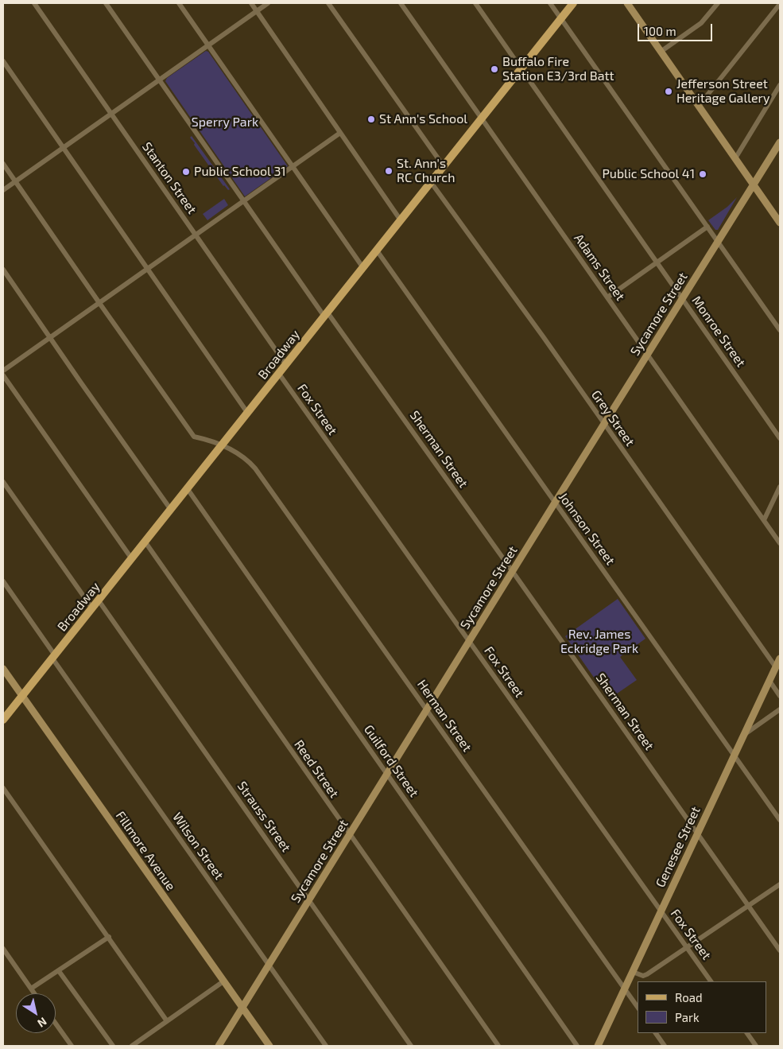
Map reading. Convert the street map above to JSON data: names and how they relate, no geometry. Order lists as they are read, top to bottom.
{
  "streets": {
    "main road": ["Broadway"],
    "street": [
      "Stanton Street",
      "Adams Street",
      "Sycamore Street",
      "Monroe Street",
      "Fox Street",
      "Grey Street",
      "Sherman Street",
      "Johnson Street",
      "Herman Street",
      "Guilford Street",
      "Reed Street",
      "Strauss Street",
      "Wilson Street",
      "Genesee Street",
      "Fillmore Avenue"
    ]
  },
  "crossings": [
    ["Stanton Street", "Broadway"],
    ["Adams Street", "Sycamore Street"],
    ["Adams Street", "Broadway"],
    ["Sycamore Street", "Monroe Street"],
    ["Sycamore Street", "Fox Street"],
    ["Sycamore Street", "Grey Street"],
    ["Sycamore Street", "Sherman Street"],
    ["Sycamore Street", "Johnson Street"],
    ["Sycamore Street", "Herman Street"],
    ["Sycamore Street", "Guilford Street"],
    ["Sycamore Street", "Reed Street"],
    ["Sycamore Street", "Strauss Street"],
    ["Sycamore Street", "Wilson Street"],
    ["Sycamore Street", "Fillmore Avenue"],
    ["Monroe Street", "Broadway"],
    ["Broadway", "Fox Street"],
    ["Broadway", "Grey Street"],
    ["Broadway", "Sherman Street"],
    ["Broadway", "Johnson Street"],
    ["Broadway", "Herman Street"],
    ["Broadway", "Guilford Street"],
    ["Broadway", "Reed Street"],
    ["Broadway", "Strauss Street"],
    ["Broadway", "Wilson Street"],
    ["Broadway", "Fillmore Avenue"],
    ["Fox Street", "Genesee Street"],
    ["Grey Street", "Genesee Street"],
    ["Sherman Street", "Genesee Street"],
    ["Johnson Street", "Genesee Street"],
    ["Herman Street", "Genesee Street"]
  ],
  "parks": ["Sperry Park", "Rev. James Eckridge Park"],
  "places": [
    "Buffalo Fire Station E3/3rd Batt",
    "Jefferson Street Heritage Gallery",
    "St Ann's School",
    "St. Ann's RC Church",
    "Public School 31",
    "Public School 41"
  ],
  "legend": ["Road", "Park"],
  "scale_bar": "100 m",
  "north": "bottom right"
}
